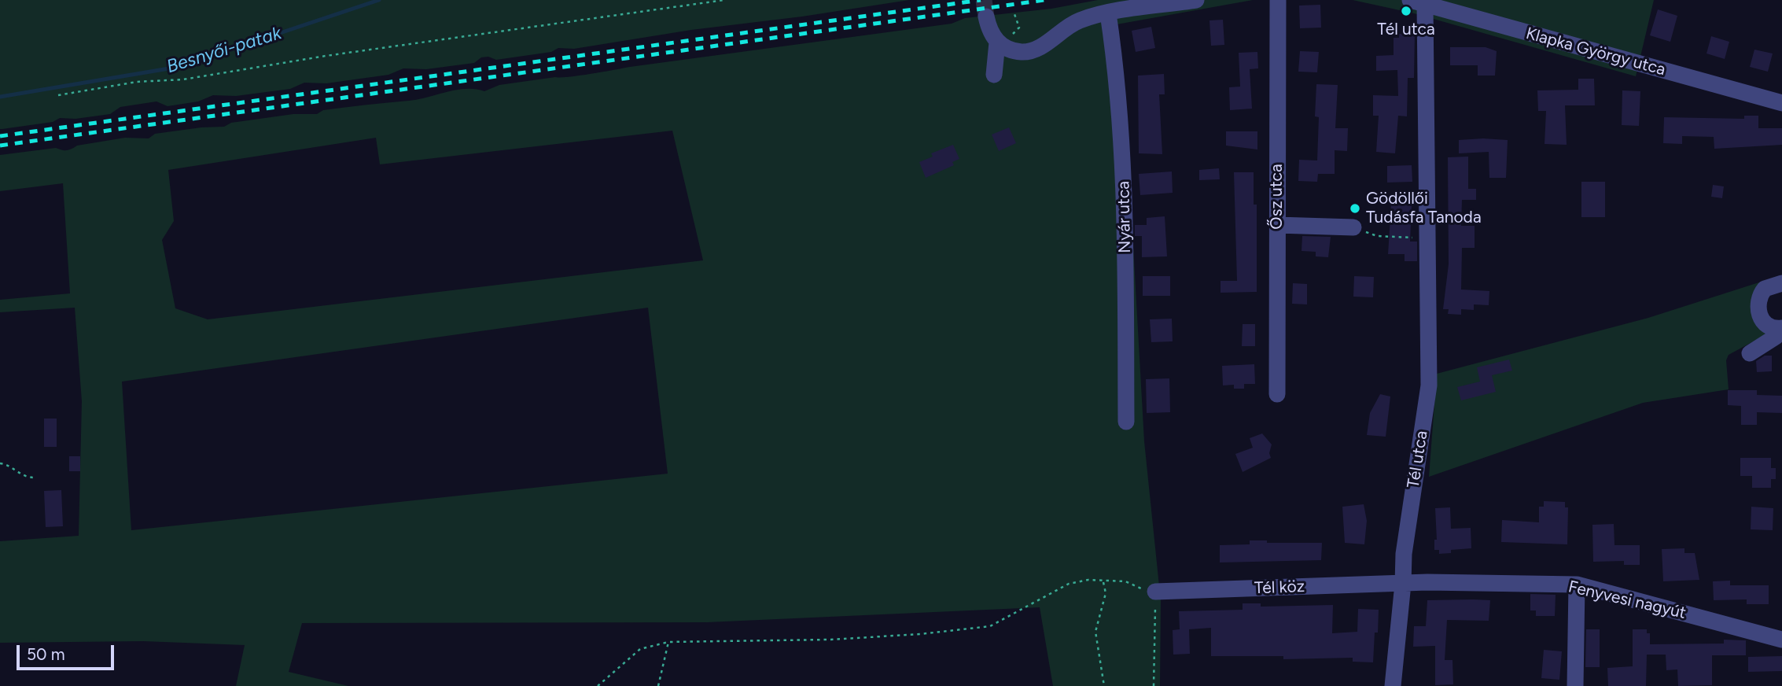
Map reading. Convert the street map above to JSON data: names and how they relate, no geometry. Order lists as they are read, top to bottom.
{
  "streets": {
    "street": [
      "Klapka György utca",
      "Ősz utca",
      "Nyár utca",
      "Tél utca",
      "Tél köz",
      "Fenyvesi nagyút"
    ]
  },
  "crossings": [
    ["Klapka György utca", "Tél utca"],
    ["Tél utca", "Tél köz"],
    ["Tél utca", "Fenyvesi nagyút"],
    ["Tél köz", "Fenyvesi nagyút"]
  ],
  "water": ["Besnyői-patak"],
  "places": ["Tél utca", "Gödöllői Tudásfa Tanoda"],
  "scale_bar": "50 m"
}
